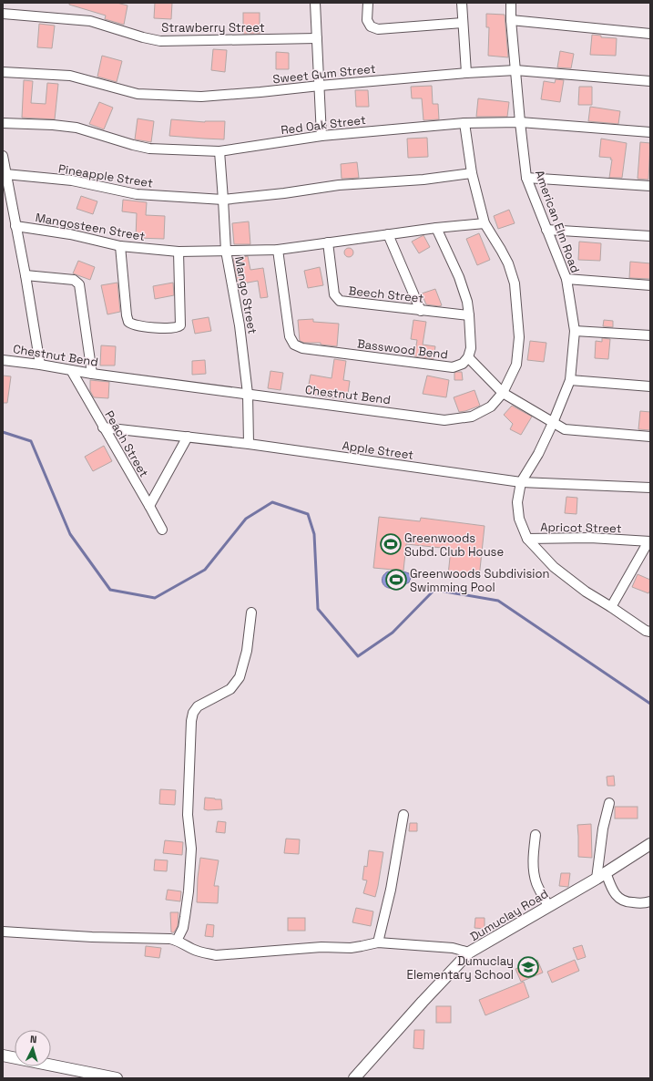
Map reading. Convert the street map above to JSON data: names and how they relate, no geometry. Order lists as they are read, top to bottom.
{
  "streets": {
    "street": [
      "Strawberry Street",
      "Sweet Gum Street",
      "Red Oak Street",
      "Pineapple Street",
      "American Elm Road",
      "Mangosteen Street",
      "Beech Street",
      "Mango Street",
      "Basswood Bend",
      "Chestnut Bend",
      "Peach Street",
      "Apple Street",
      "Apricot Street",
      "Dumuclay Road"
    ]
  },
  "crossings": [
    ["Sweet Gum Street", "American Elm Road"],
    ["Red Oak Street", "American Elm Road"],
    ["Red Oak Street", "Mango Street"],
    ["Red Oak Street", "Chestnut Bend"],
    ["Pineapple Street", "Mango Street"],
    ["Pineapple Street", "Chestnut Bend"],
    ["American Elm Road", "Apricot Street"],
    ["Mangosteen Street", "Beech Street"],
    ["Mangosteen Street", "Mango Street"],
    ["Mangosteen Street", "Basswood Bend"],
    ["Mangosteen Street", "Chestnut Bend"],
    ["Mango Street", "Chestnut Bend"],
    ["Mango Street", "Apple Street"],
    ["Chestnut Bend", "Peach Street"],
    ["Peach Street", "Apple Street"],
    ["Apple Street", "Apricot Street"]
  ],
  "places": {
    "sports": ["Greenwoods Subd. Club House", "Greenwoods Subdivision Swimming Pool"],
    "school or university": ["Dumuclay Elementary School"]
  },
  "north": "top"
}
